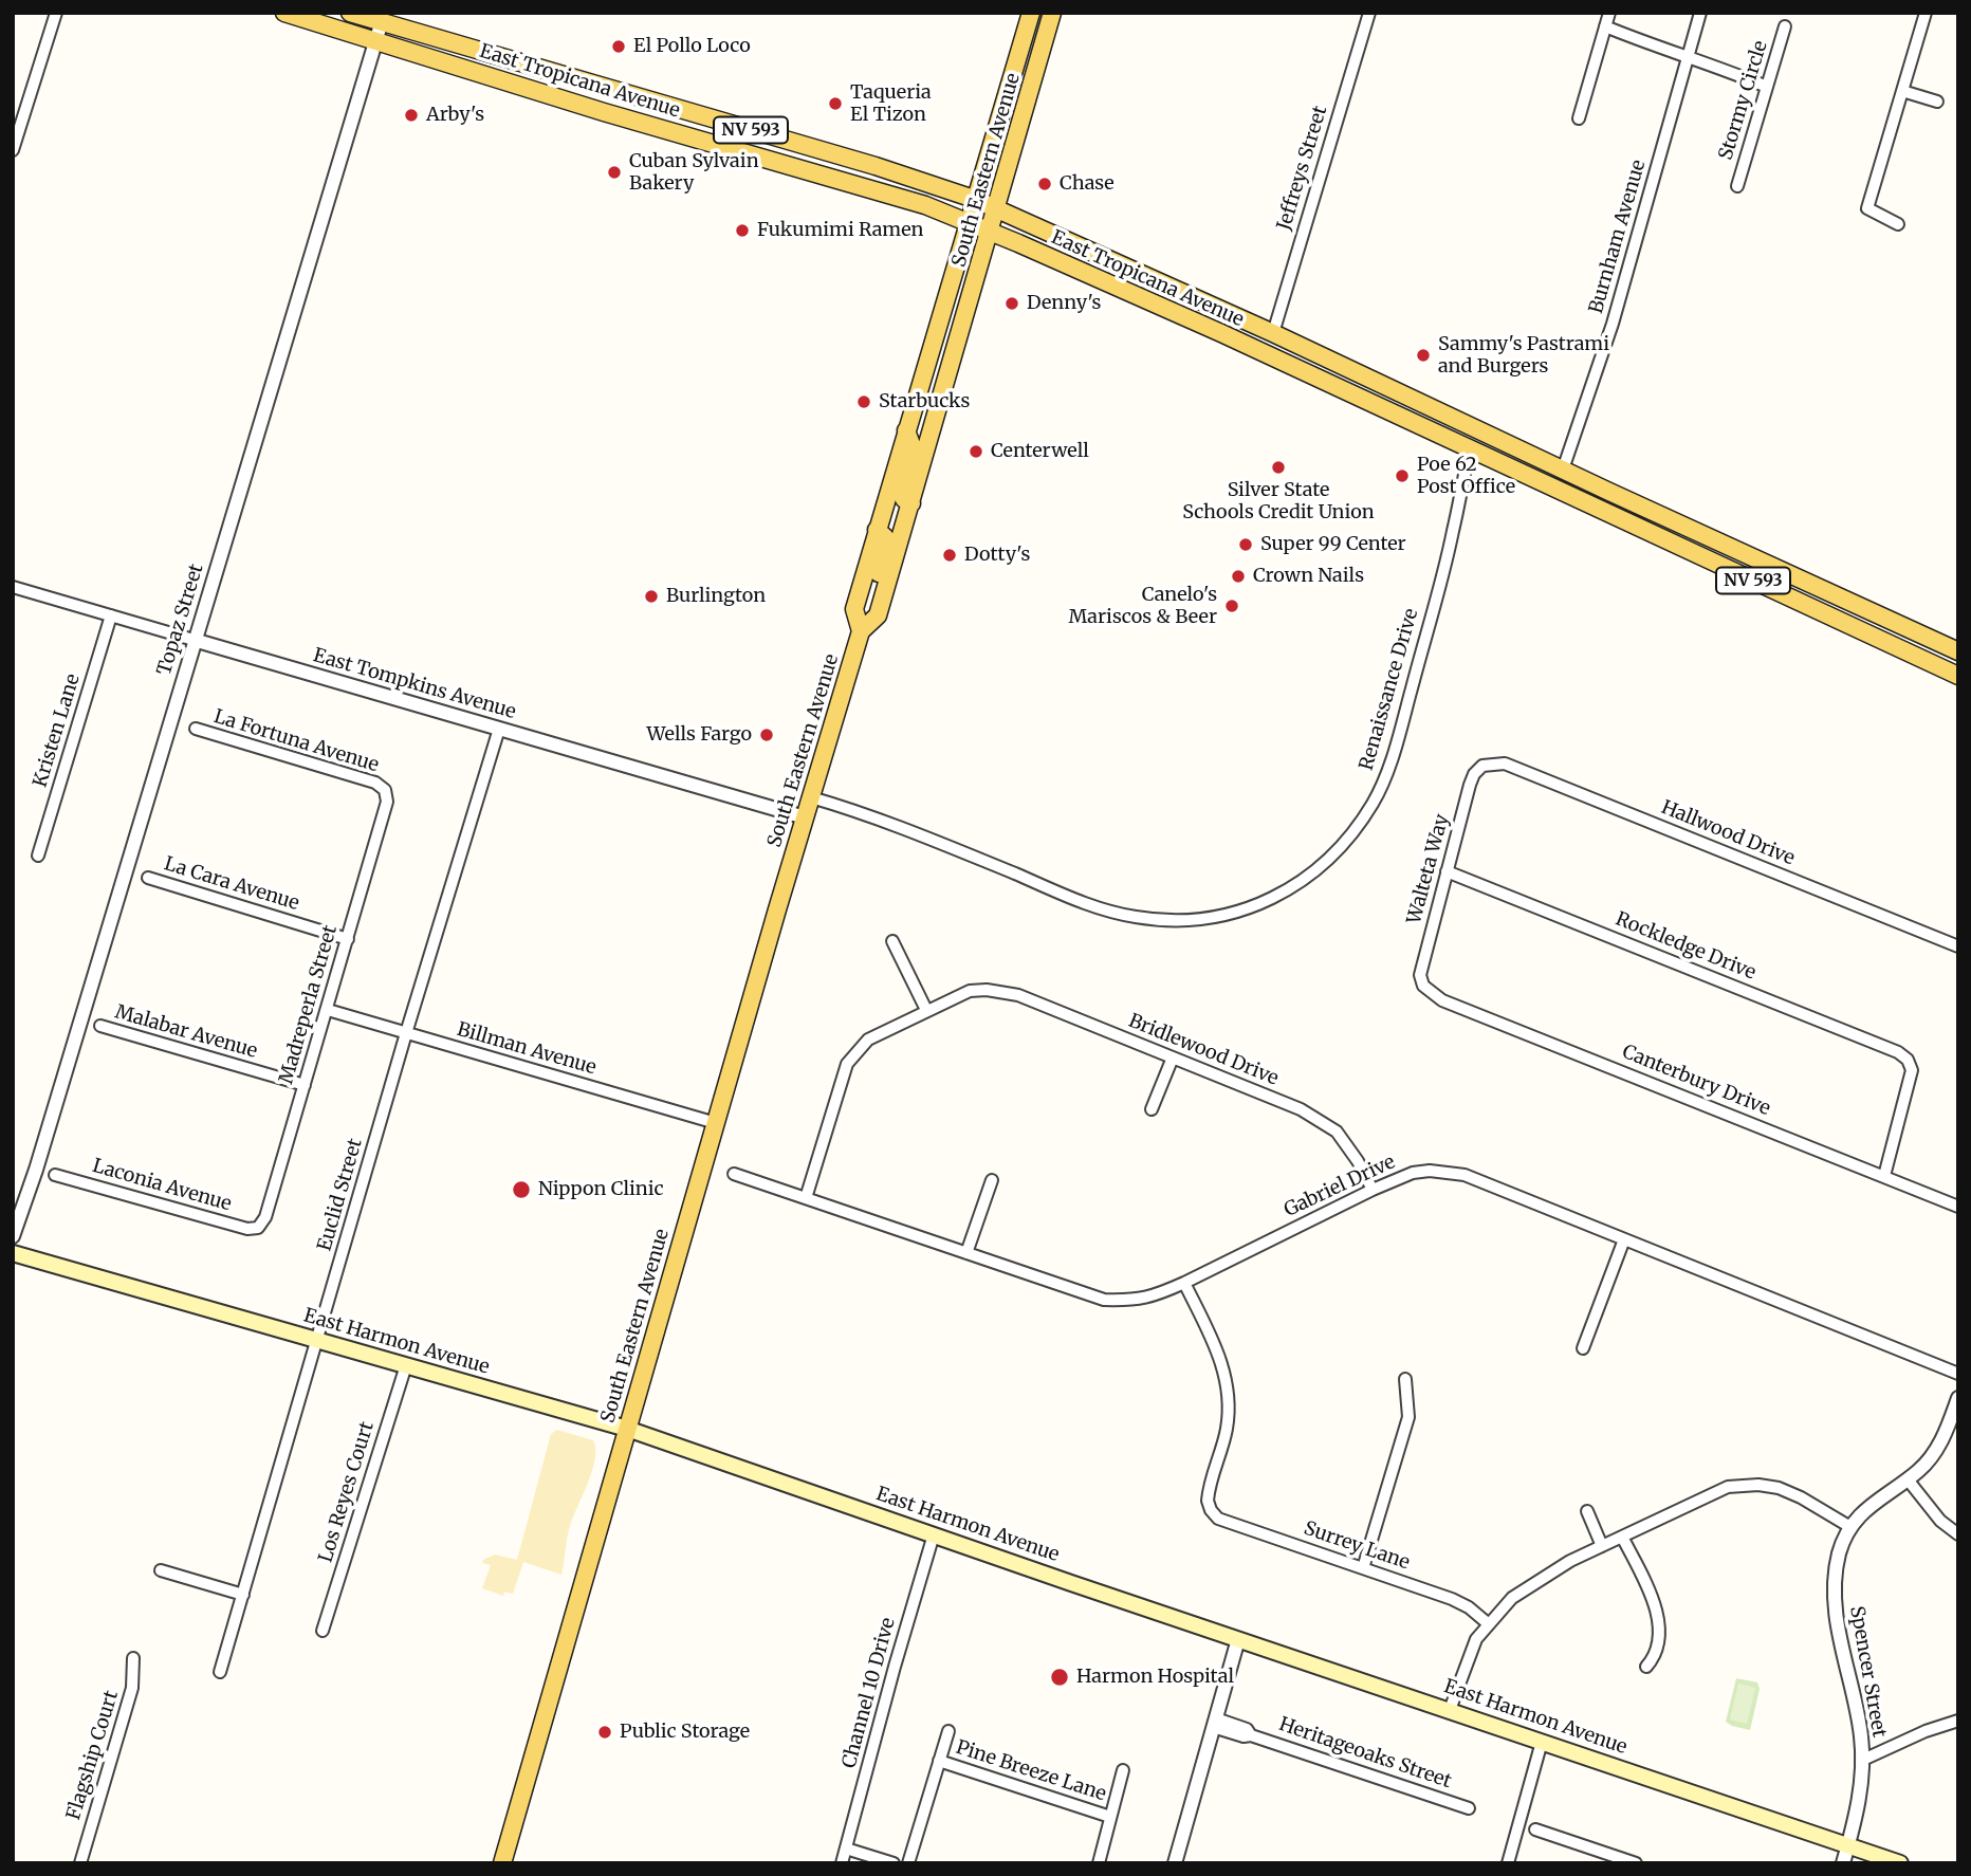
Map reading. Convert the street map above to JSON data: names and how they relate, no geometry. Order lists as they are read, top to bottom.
{
  "streets": {
    "main road": [
      "East Tropicana Avenue",
      "NV 593",
      "South Eastern Avenue",
      "East Harmon Avenue"
    ],
    "street": [
      "Stormy Circle",
      "Jeffreys Street",
      "Burnham Avenue",
      "Topaz Street",
      "East Tompkins Avenue",
      "Renaissance Drive",
      "Kristen Lane",
      "La Fortuna Avenue",
      "Hallwood Drive",
      "Walteta Way",
      "La Cara Avenue",
      "Rockledge Drive",
      "Madreperla Street",
      "Malabar Avenue",
      "Billman Avenue",
      "Bridlewood Drive",
      "Canterbury Drive",
      "Laconia Avenue",
      "Gabriel Drive",
      "Euclid Street",
      "Los Reyes Court",
      "Surrey Lane",
      "Spencer Street",
      "Channel 10 Drive",
      "Heritageoaks Street",
      "Flagship Court",
      "Pine Breeze Lane"
    ]
  },
  "crossings": [
    ["East Tropicana Avenue", "Jeffreys Street"],
    ["East Tropicana Avenue", "South Eastern Avenue"],
    ["East Tropicana Avenue", "Burnham Avenue"],
    ["East Tropicana Avenue", "Topaz Street"],
    ["East Tropicana Avenue", "Renaissance Drive"],
    ["South Eastern Avenue", "East Tompkins Avenue"],
    ["South Eastern Avenue", "Renaissance Drive"],
    ["South Eastern Avenue", "Billman Avenue"],
    ["South Eastern Avenue", "East Harmon Avenue"],
    ["Topaz Street", "East Tompkins Avenue"],
    ["East Tompkins Avenue", "Kristen Lane"],
    ["East Tompkins Avenue", "Euclid Street"],
    ["La Fortuna Avenue", "Madreperla Street"],
    ["Hallwood Drive", "Walteta Way"],
    ["Walteta Way", "Rockledge Drive"],
    ["Walteta Way", "Canterbury Drive"],
    ["La Cara Avenue", "Madreperla Street"],
    ["Rockledge Drive", "Canterbury Drive"],
    ["Madreperla Street", "Malabar Avenue"],
    ["Madreperla Street", "Billman Avenue"],
    ["Madreperla Street", "Laconia Avenue"],
    ["Billman Avenue", "Euclid Street"],
    ["Bridlewood Drive", "Gabriel Drive"],
    ["Gabriel Drive", "Surrey Lane"],
    ["Euclid Street", "East Harmon Avenue"],
    ["East Harmon Avenue", "Los Reyes Court"],
    ["East Harmon Avenue", "Spencer Street"],
    ["East Harmon Avenue", "Channel 10 Drive"]
  ],
  "places": [
    "El Pollo Loco",
    "Taqueria El Tizon",
    "Arby's",
    "Cuban Sylvain Bakery",
    "Chase",
    "Fukumimi Ramen",
    "Denny's",
    "Sammy's Pastrami and Burgers",
    "Starbucks",
    "Centerwell",
    "Silver State Schools Credit Union",
    "Poe 62 Post Office",
    "Super 99 Center",
    "Dotty's",
    "Crown Nails",
    "Burlington",
    "Canelo's Mariscos & Beer",
    "Wells Fargo",
    "Nippon Clinic",
    "Harmon Hospital",
    "Public Storage"
  ]
}
